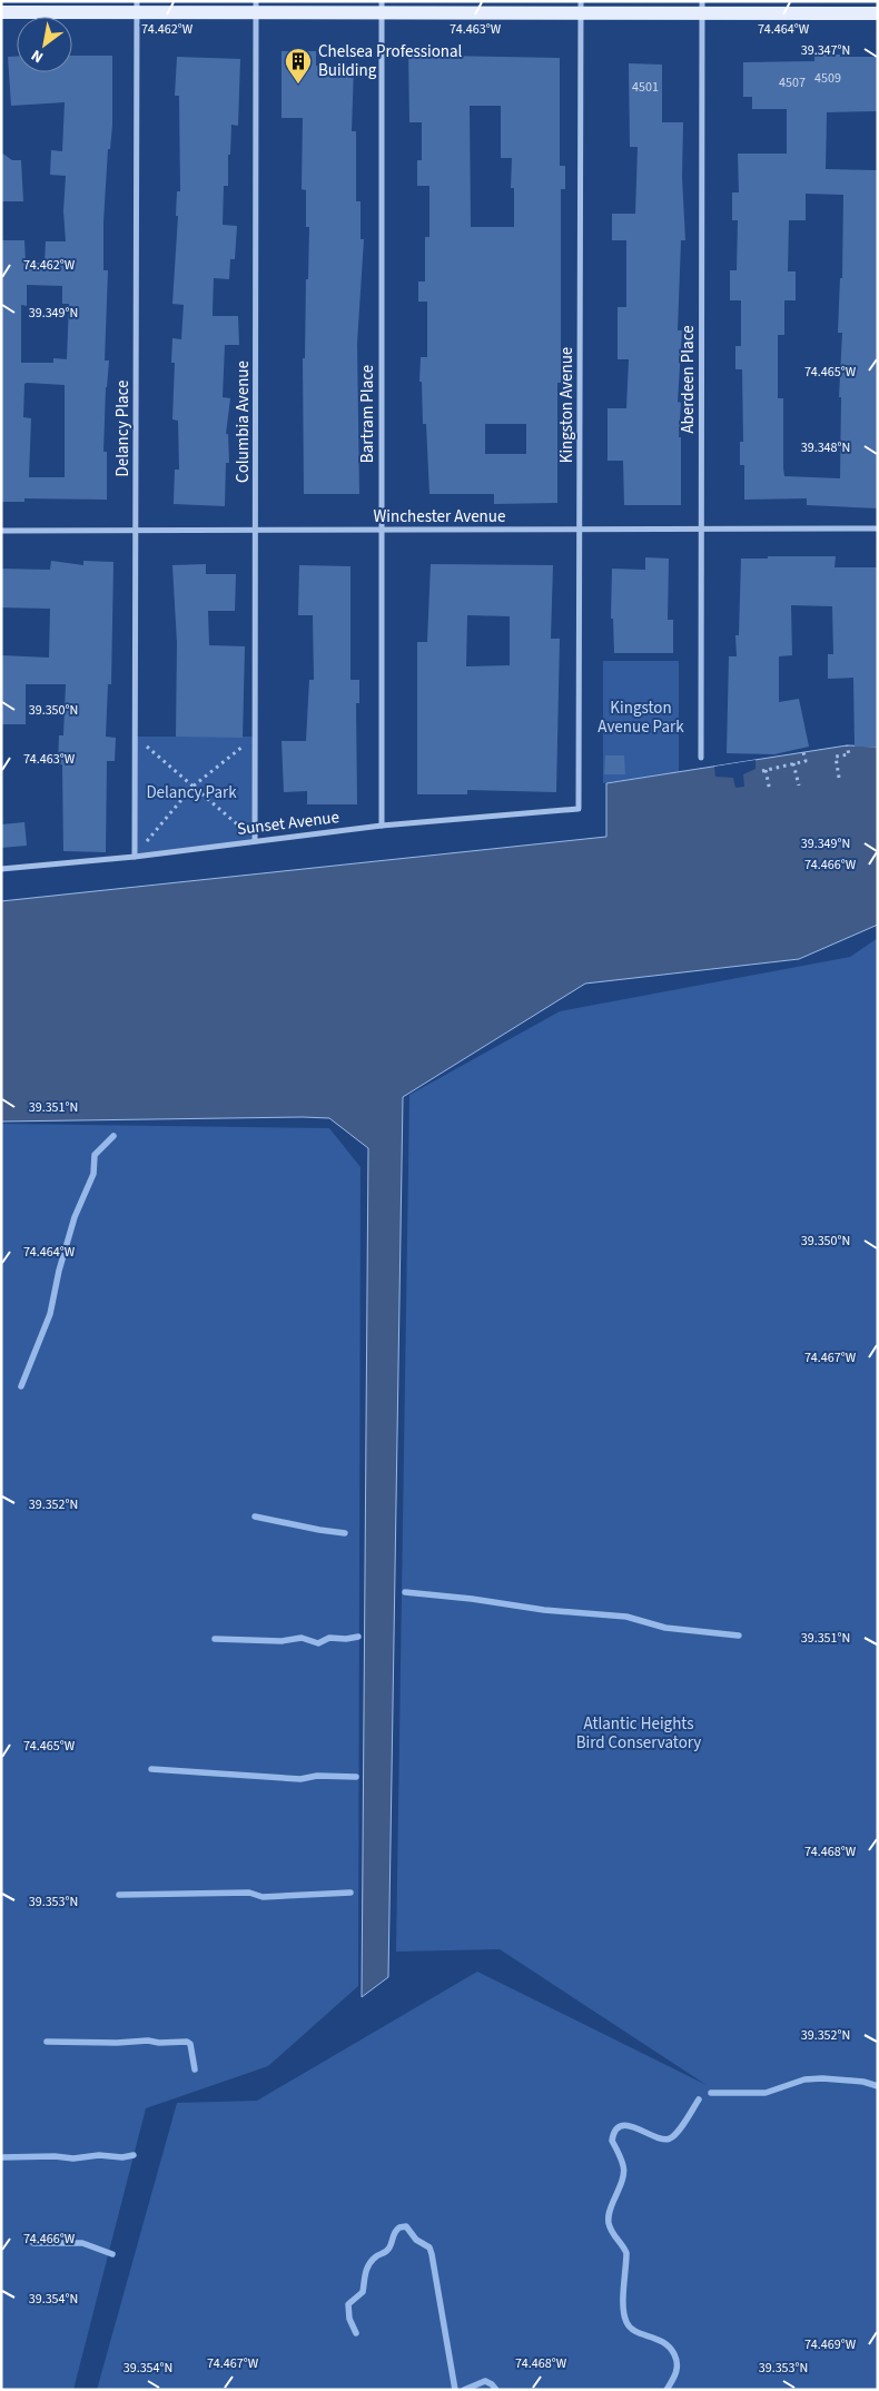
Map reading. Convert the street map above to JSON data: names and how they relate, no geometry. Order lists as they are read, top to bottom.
{
  "streets": {
    "street": [
      "Aberdeen Place",
      "Kingston Avenue",
      "Bartram Place",
      "Columbia Avenue",
      "Delancy Place",
      "Winchester Avenue",
      "Sunset Avenue"
    ]
  },
  "crossings": [
    ["Aberdeen Place", "Winchester Avenue"],
    ["Kingston Avenue", "Winchester Avenue"],
    ["Kingston Avenue", "Sunset Avenue"],
    ["Bartram Place", "Winchester Avenue"],
    ["Bartram Place", "Sunset Avenue"],
    ["Columbia Avenue", "Winchester Avenue"],
    ["Columbia Avenue", "Sunset Avenue"],
    ["Delancy Place", "Winchester Avenue"],
    ["Delancy Place", "Sunset Avenue"]
  ],
  "parks": ["Kingston Avenue Park", "Delancy Park", "Atlantic Heights Bird Conservatory"],
  "places": {
    "building": ["Chelsea Professional Building"]
  },
  "house_numbers": ["4509", "4507", "4501"],
  "north": "bottom left",
  "coordinates": [
    "74.462°W",
    "74.463°W",
    "74.464°W",
    "39.347°N",
    "39.349°N",
    "74.465°W",
    "39.348°N",
    "39.350°N",
    "74.466°W",
    "39.351°N",
    "74.467°W",
    "39.352°N",
    "74.468°W",
    "39.353°N",
    "39.354°N",
    "74.469°W"
  ]
}
